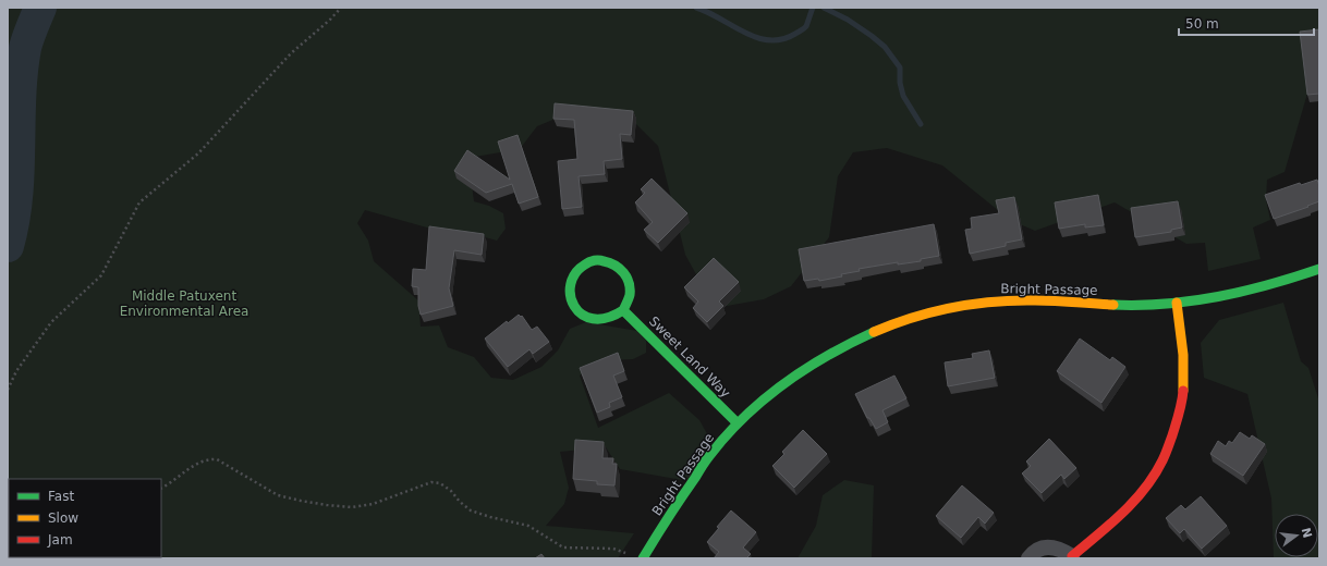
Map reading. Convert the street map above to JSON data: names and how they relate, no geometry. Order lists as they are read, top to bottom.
{
  "streets": {
    "street": ["Bright Passage", "Sweet Land Way"]
  },
  "crossings": [
    ["Bright Passage", "Sweet Land Way"]
  ],
  "parks": ["Middle Patuxent Environmental Area"],
  "legend": ["Fast", "Slow", "Jam"],
  "scale_bar": "50 m",
  "north": "right"
}
